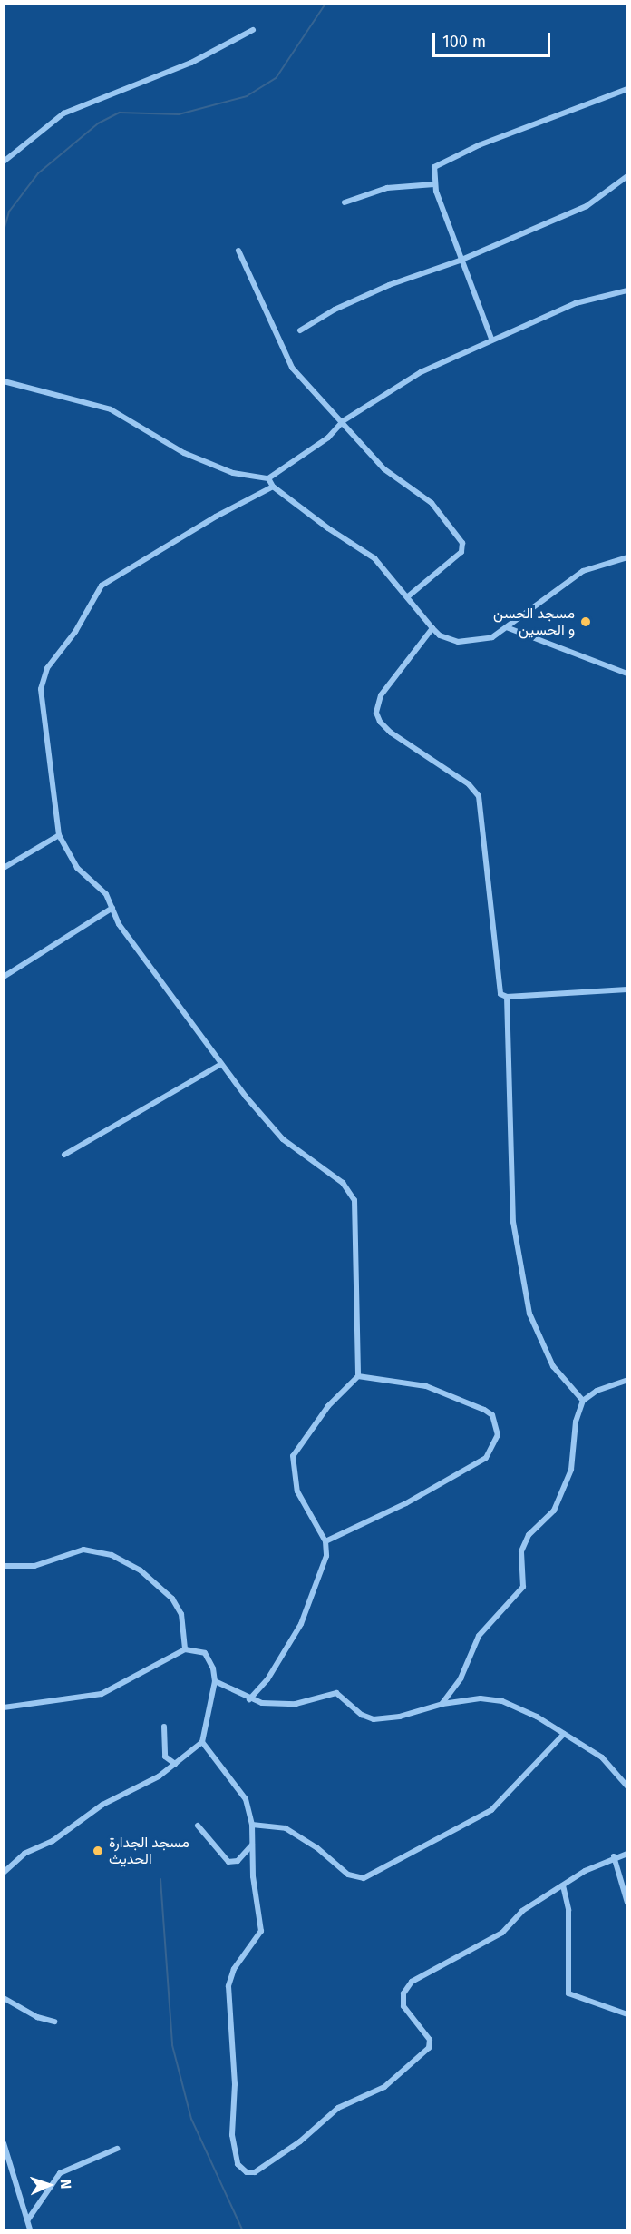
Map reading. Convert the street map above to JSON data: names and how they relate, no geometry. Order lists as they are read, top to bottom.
{
  "places": ["مسجد الحسن و الحسين", "مسجد الجدارة الحديث"],
  "scale_bar": "100 m",
  "north": "right"
}
